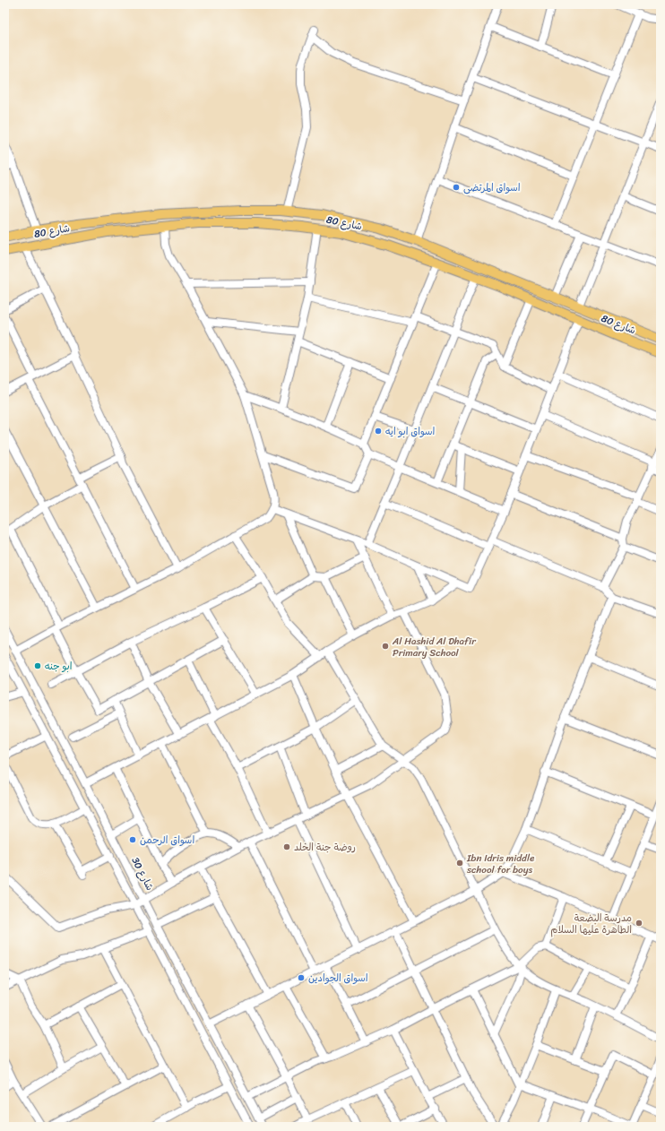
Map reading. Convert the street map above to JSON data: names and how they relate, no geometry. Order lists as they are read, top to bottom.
{
  "streets": {
    "main road": ["شارع 80"],
    "street": ["شارع 30"]
  },
  "places": [
    "اسواق المرتضى",
    "اسواق ابو ايه",
    "Al Hashid Al Dhafir Primary School",
    "ابو جنه",
    "اسواق الرحمن",
    "روضة جنة الخلد",
    "Ibn Idris middle school for boys",
    "مدرسة البضعة الطاهرة عليها السلام",
    "اسواق الجوادين"
  ]
}
